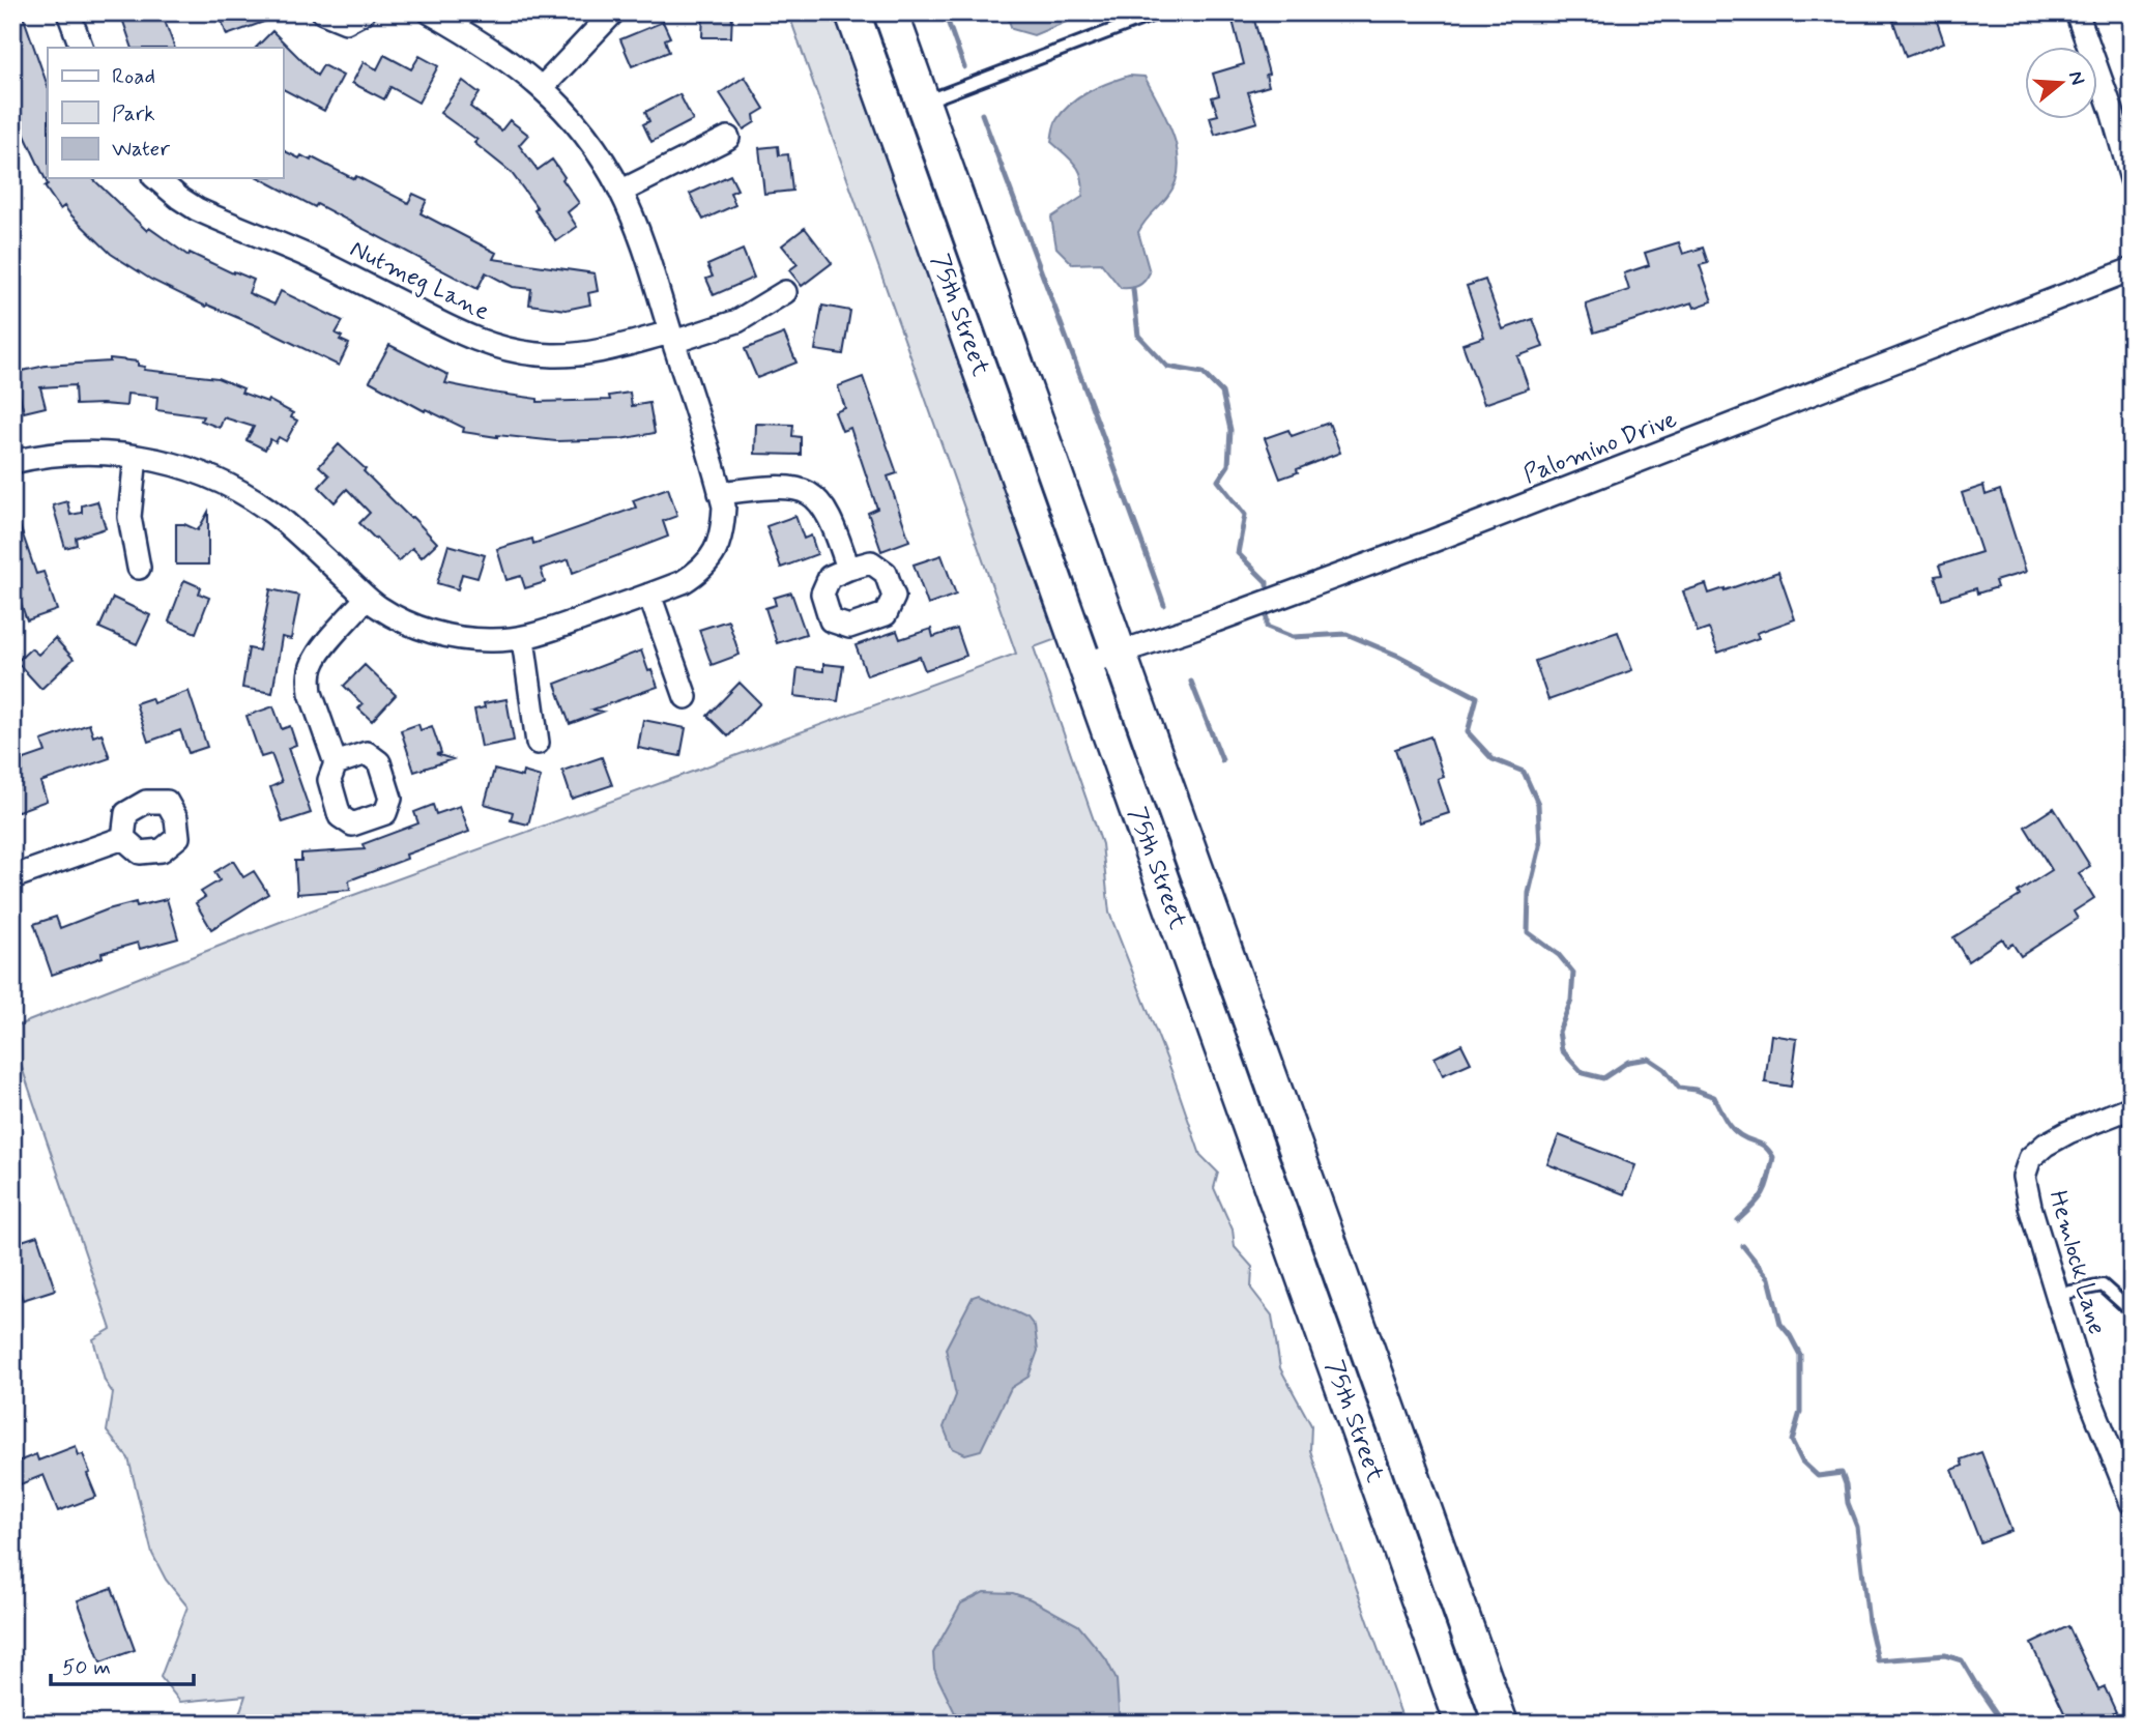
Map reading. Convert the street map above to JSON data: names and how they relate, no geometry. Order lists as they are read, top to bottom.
{
  "streets": {
    "main road": ["75th Street"],
    "street": ["Nutmeg Lane", "Palomino Drive", "Hemlock Lane"]
  },
  "crossings": [
    ["75th Street", "Palomino Drive"]
  ],
  "legend": ["Road", "Park", "Water"],
  "scale_bar": "50 m",
  "north": "right"
}
